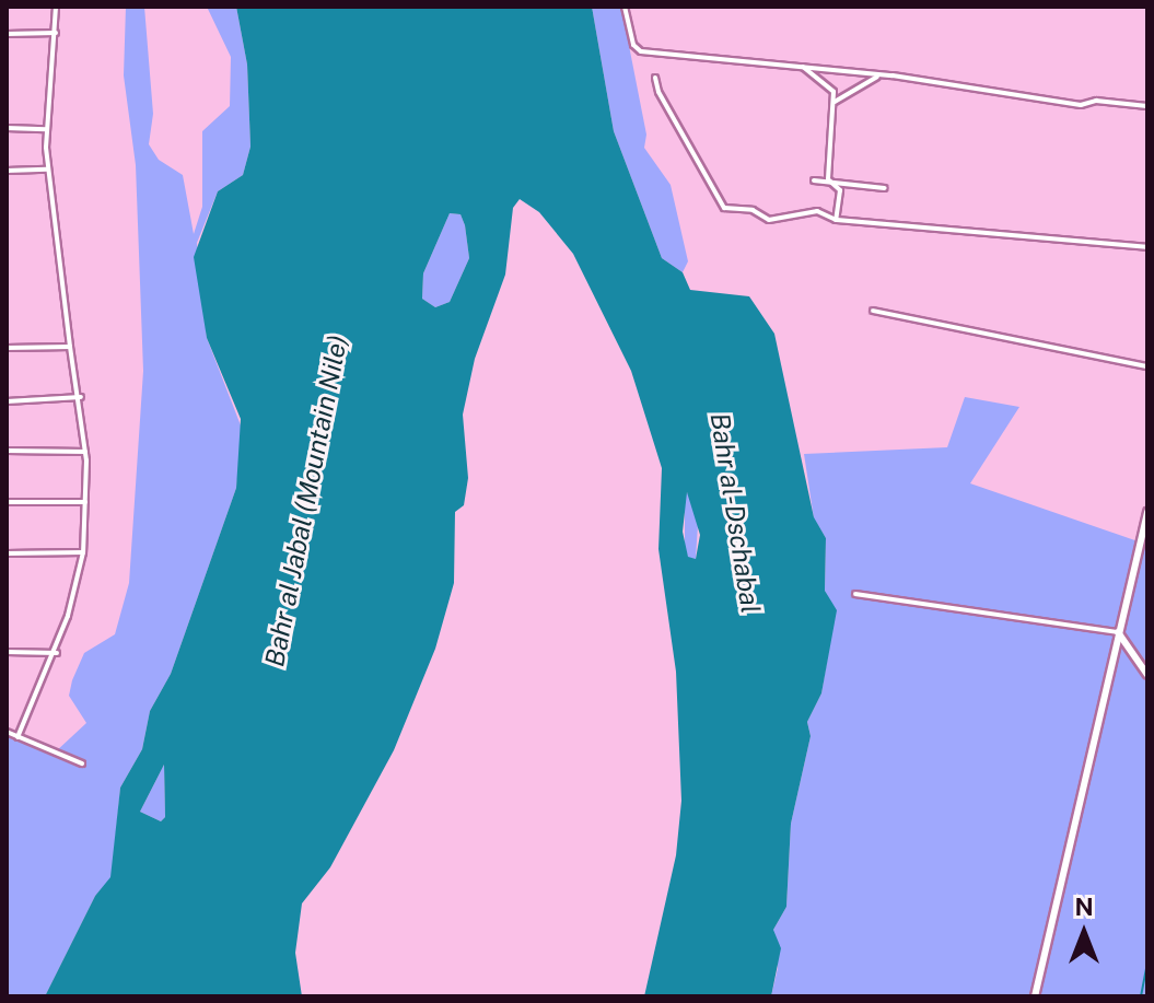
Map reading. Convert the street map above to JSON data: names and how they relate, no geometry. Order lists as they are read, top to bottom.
{
  "water": ["Bahr al Jabal (Mountain Nile)", "Bahr al-Dschabal"],
  "north": "top"
}
